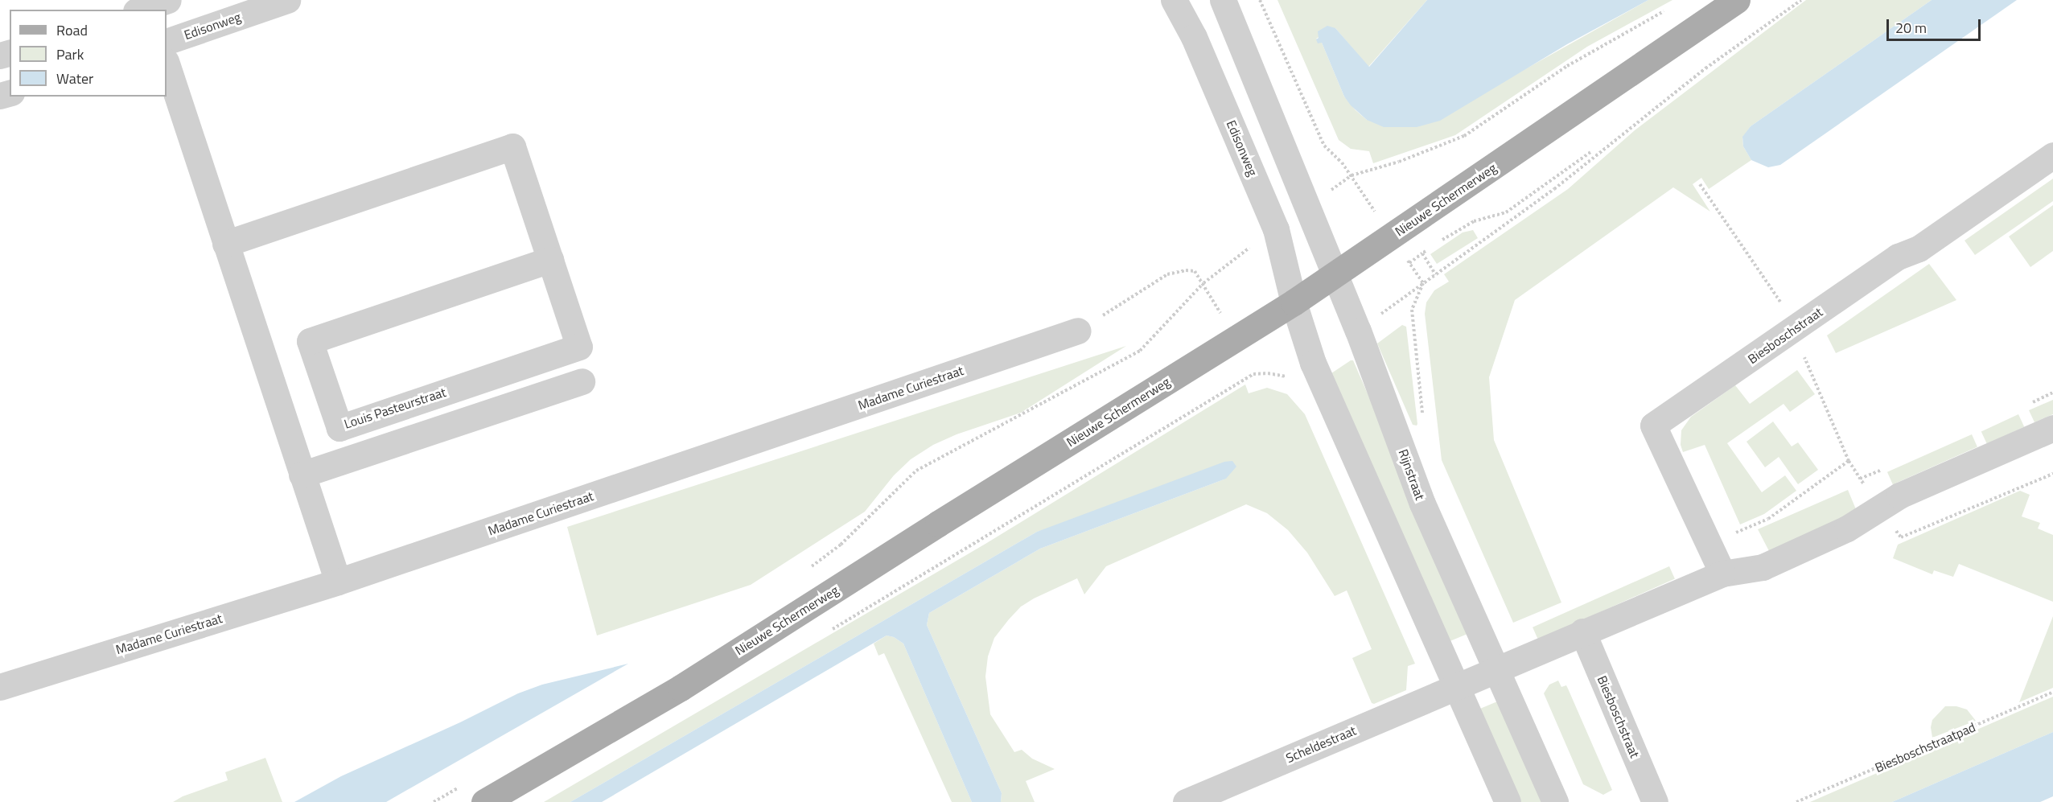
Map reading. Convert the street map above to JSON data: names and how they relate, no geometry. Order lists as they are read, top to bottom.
{
  "streets": {
    "main road": ["Nieuwe Schermerweg"],
    "street": [
      "Edisonweg",
      "Biesboschstraat",
      "Madame Curiestraat",
      "Louis Pasteurstraat",
      "Rijnstraat",
      "Scheldestraat"
    ],
    "path": ["Biesboschstraatpad"]
  },
  "crossings": [
    ["Edisonweg", "Nieuwe Schermerweg"],
    ["Nieuwe Schermerweg", "Rijnstraat"]
  ],
  "legend": ["Road", "Park", "Water"],
  "scale_bar": "20 m"
}
